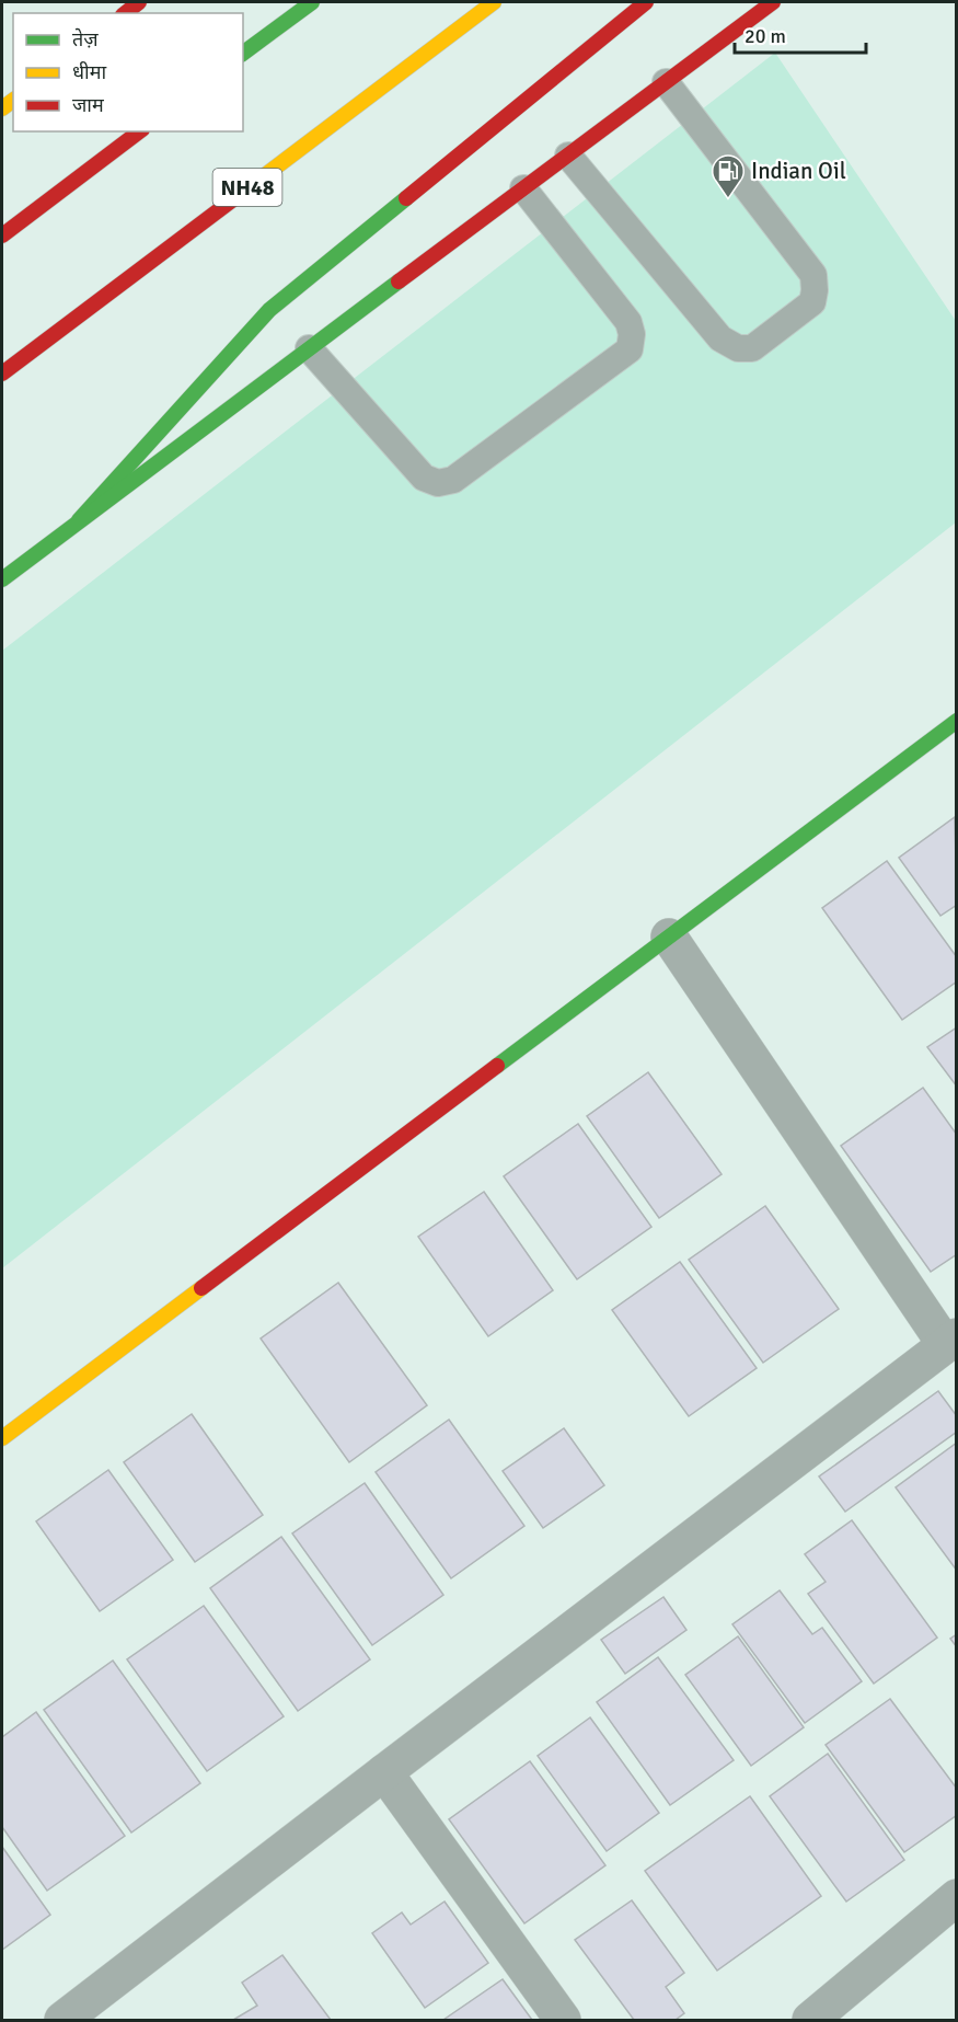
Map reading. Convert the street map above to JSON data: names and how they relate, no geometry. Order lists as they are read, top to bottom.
{
  "streets": {
    "main road": ["NH48"]
  },
  "places": {
    "fuel station": ["Indian Oil"]
  },
  "legend": ["तेज़", "धीमा", "जाम"],
  "scale_bar": "20 m"
}
